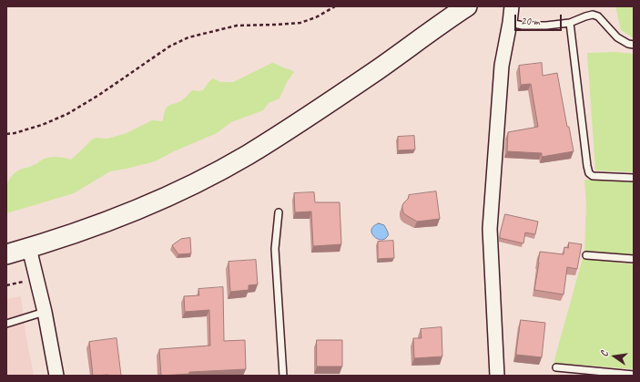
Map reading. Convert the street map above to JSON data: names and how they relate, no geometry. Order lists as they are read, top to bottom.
{
  "scale_bar": "20 m",
  "north": "left"
}
